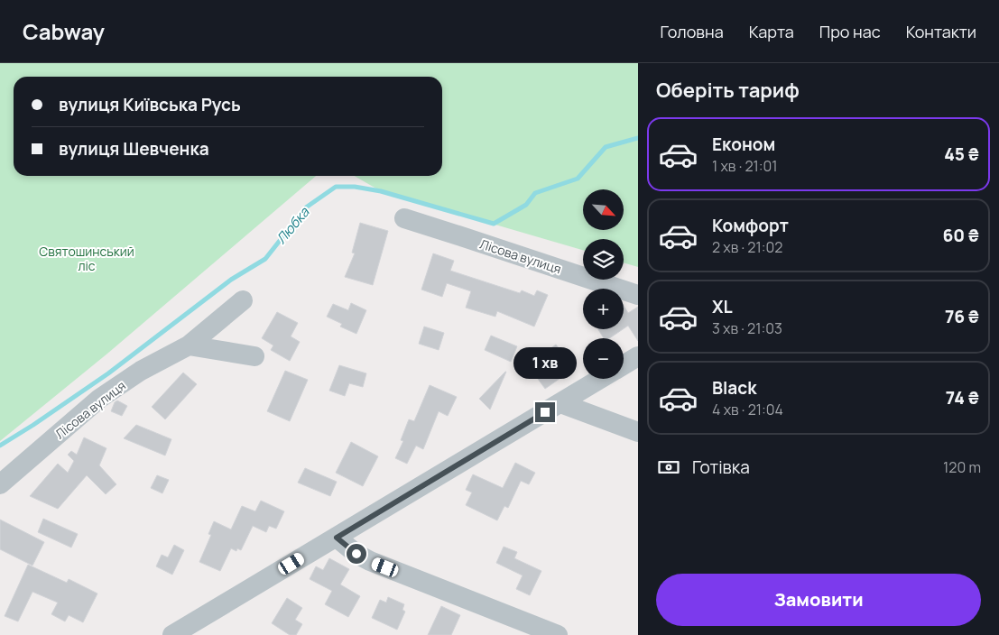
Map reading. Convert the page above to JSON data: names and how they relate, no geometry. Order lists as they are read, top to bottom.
{
  "streets": {
    "street": ["Лісова вулиця"]
  },
  "water": ["Любка"],
  "parks": ["Святошинський ліс"],
  "north": "bottom right",
  "page": {
    "header": "Cabway",
    "nav": [
      "Головна",
      "Карта",
      "Про нас",
      "Контакти"
    ],
    "heading": "Оберіть тариф",
    "banner": ["вулиця Київська Русь", "вулиця Шевченка"],
    "list": [
      {
        "name": "Економ",
        "note": "1 хв · 21:01",
        "value": "45 ₴"
      },
      {
        "name": "Комфорт",
        "note": "2 хв · 21:02",
        "value": "60 ₴"
      },
      {
        "name": "XL",
        "note": "3 хв · 21:03",
        "value": "76 ₴"
      },
      {
        "name": "Black",
        "note": "4 хв · 21:04",
        "value": "74 ₴"
      }
    ],
    "map_buttons": ["+", "−"],
    "bubble": "1 хв",
    "pay": ["Готівка", "120 m"],
    "buttons": "Замовити"
  }
}
